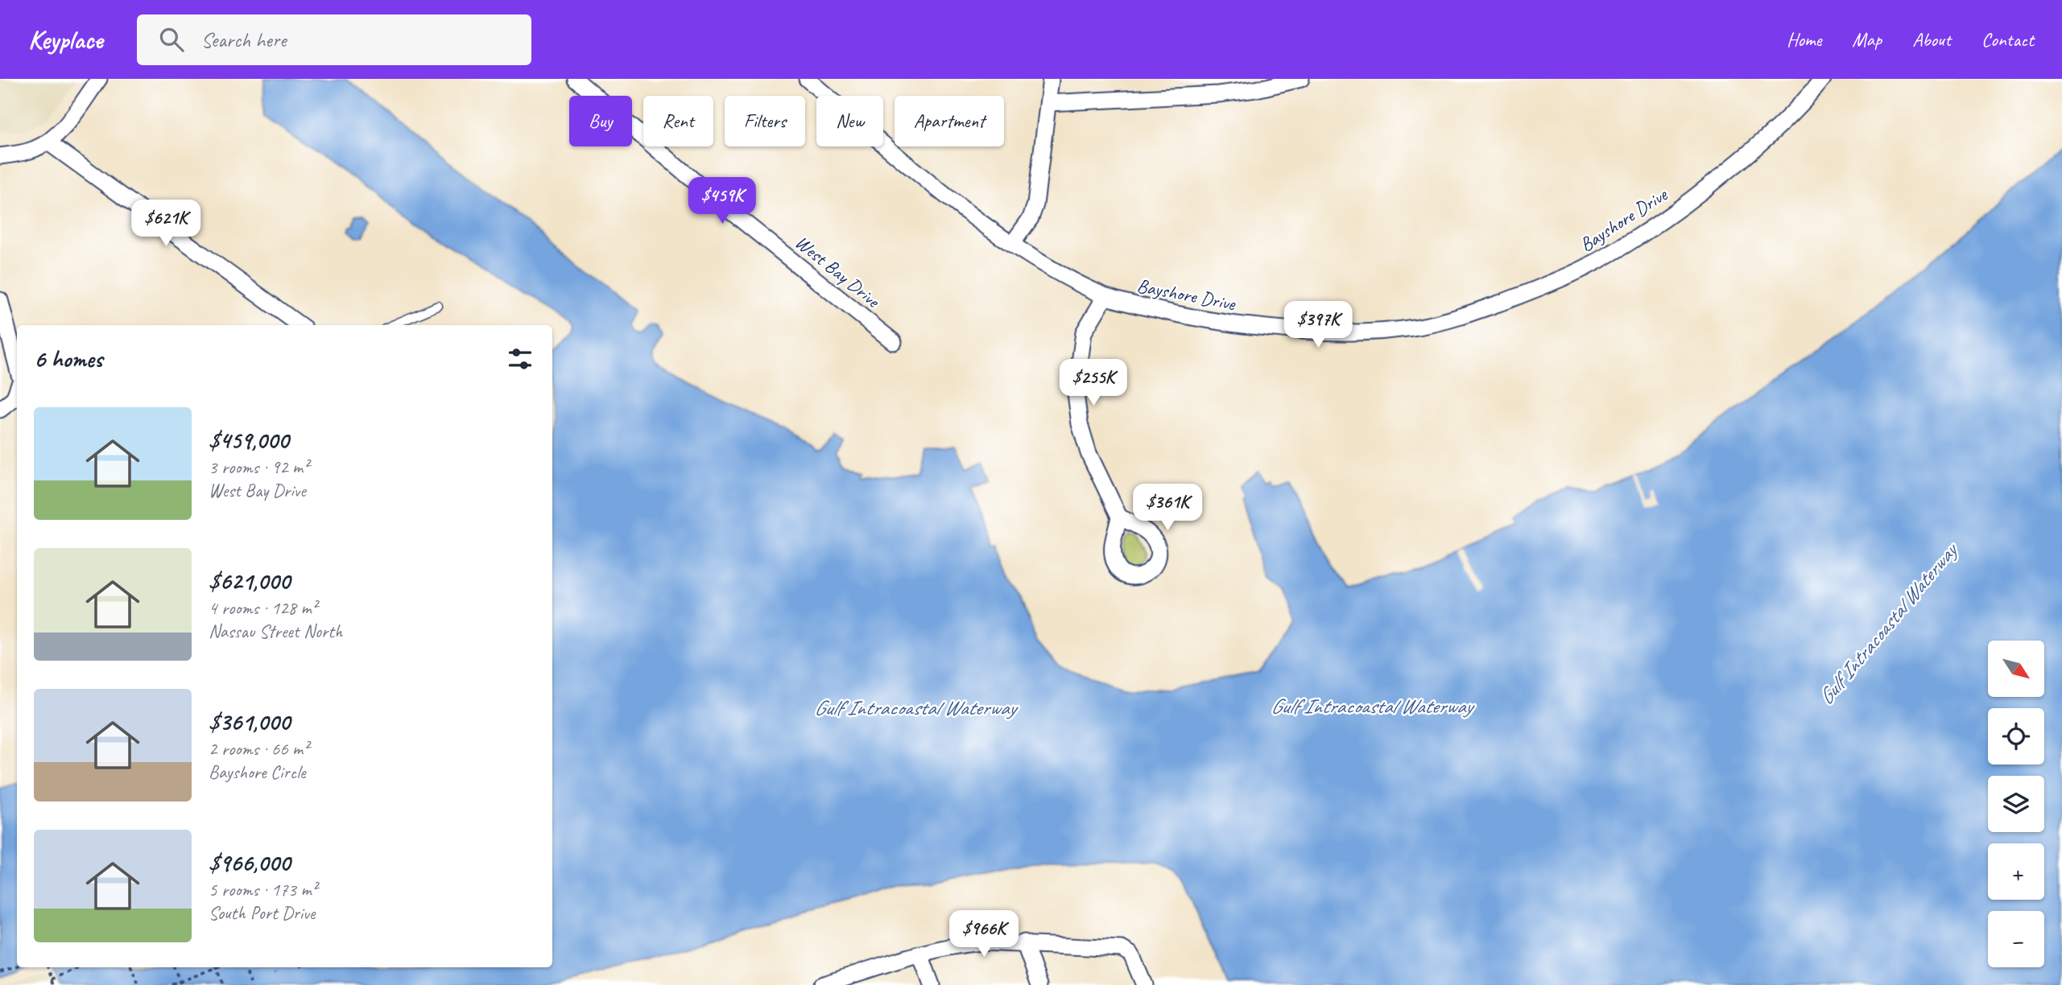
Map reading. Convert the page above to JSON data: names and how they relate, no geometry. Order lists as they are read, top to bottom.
{
  "streets": {
    "street": ["Bayshore Drive", "West Bay Drive"]
  },
  "water": ["Gulf Intracoastal Waterway"],
  "north": "bottom right",
  "page": {
    "header": "Keyplace",
    "search": "Search here",
    "nav": [
      "Home",
      "Map",
      "About",
      "Contact"
    ],
    "chip": [
      "Buy",
      "Rent",
      "Filters",
      "New",
      "Apartment"
    ],
    "price": [
      "$459K",
      "$621K",
      "$397K",
      "$255K",
      "$361K",
      "$966K"
    ],
    "heading": "6 homes",
    "list": [
      {
        "name": "$459,000",
        "note": "3 rooms · 92 m² · West Bay Drive"
      },
      {
        "name": "$621,000",
        "note": "4 rooms · 128 m² · Nassau Street North"
      },
      {
        "name": "$361,000",
        "note": "2 rooms · 66 m² · Bayshore Circle"
      },
      {
        "name": "$966,000",
        "note": "5 rooms · 173 m² · South Port Drive"
      }
    ],
    "map_buttons": ["+", "−"]
  }
}
